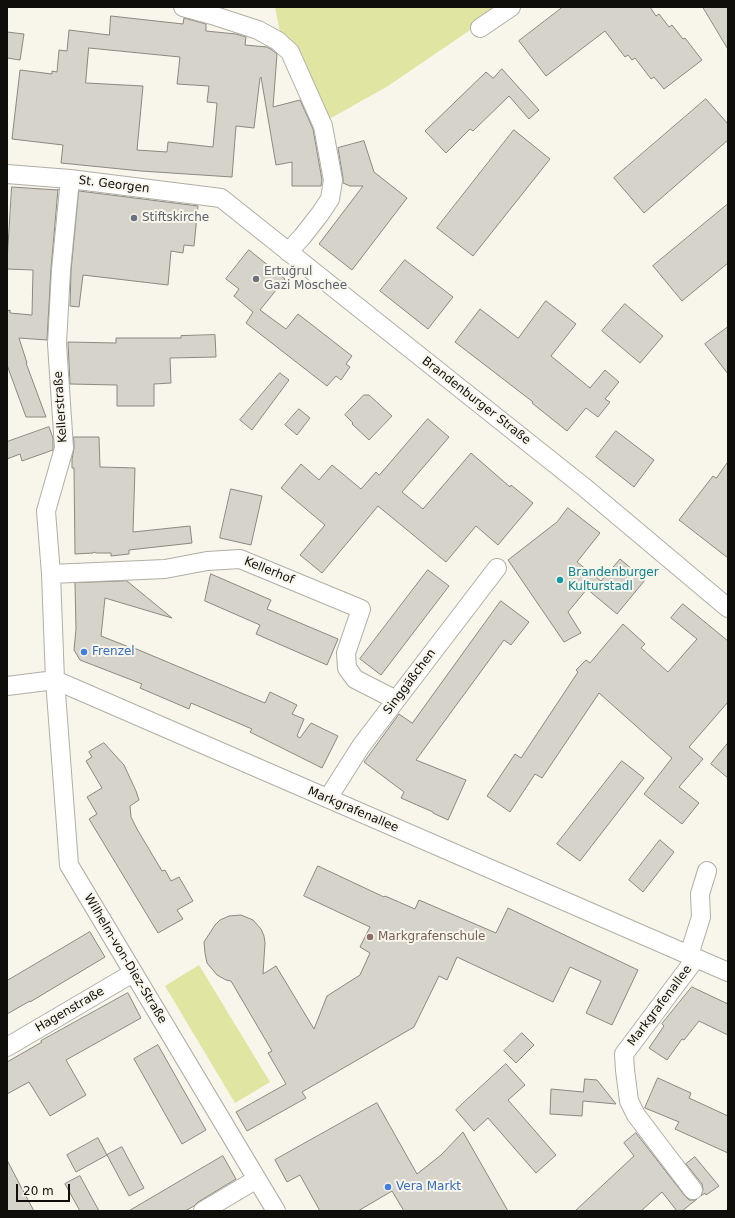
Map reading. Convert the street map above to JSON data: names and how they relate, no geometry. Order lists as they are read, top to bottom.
{
  "streets": {
    "street": [
      "St. Georgen",
      "Brandenburger Straße",
      "Kellerstraße",
      "Kellerhof",
      "Singgäßchen",
      "Markgrafenallee",
      "Wilhelm-von-Diez-Straße",
      "Hagenstraße"
    ]
  },
  "crossings": [
    ["St. Georgen", "Brandenburger Straße"],
    ["St. Georgen", "Kellerstraße"],
    ["Kellerstraße", "Kellerhof"],
    ["Kellerstraße", "Markgrafenallee"],
    ["Kellerstraße", "Wilhelm-von-Diez-Straße"],
    ["Kellerhof", "Singgäßchen"],
    ["Singgäßchen", "Markgrafenallee"],
    ["Markgrafenallee", "Wilhelm-von-Diez-Straße"],
    ["Wilhelm-von-Diez-Straße", "Hagenstraße"]
  ],
  "places": [
    "Stiftskirche",
    "Ertuğrul Gazi Moschee",
    "Brandenburger Kulturstadl",
    "Frenzel",
    "Markgrafenschule",
    "Vera Markt"
  ],
  "scale_bar": "20 m"
}
